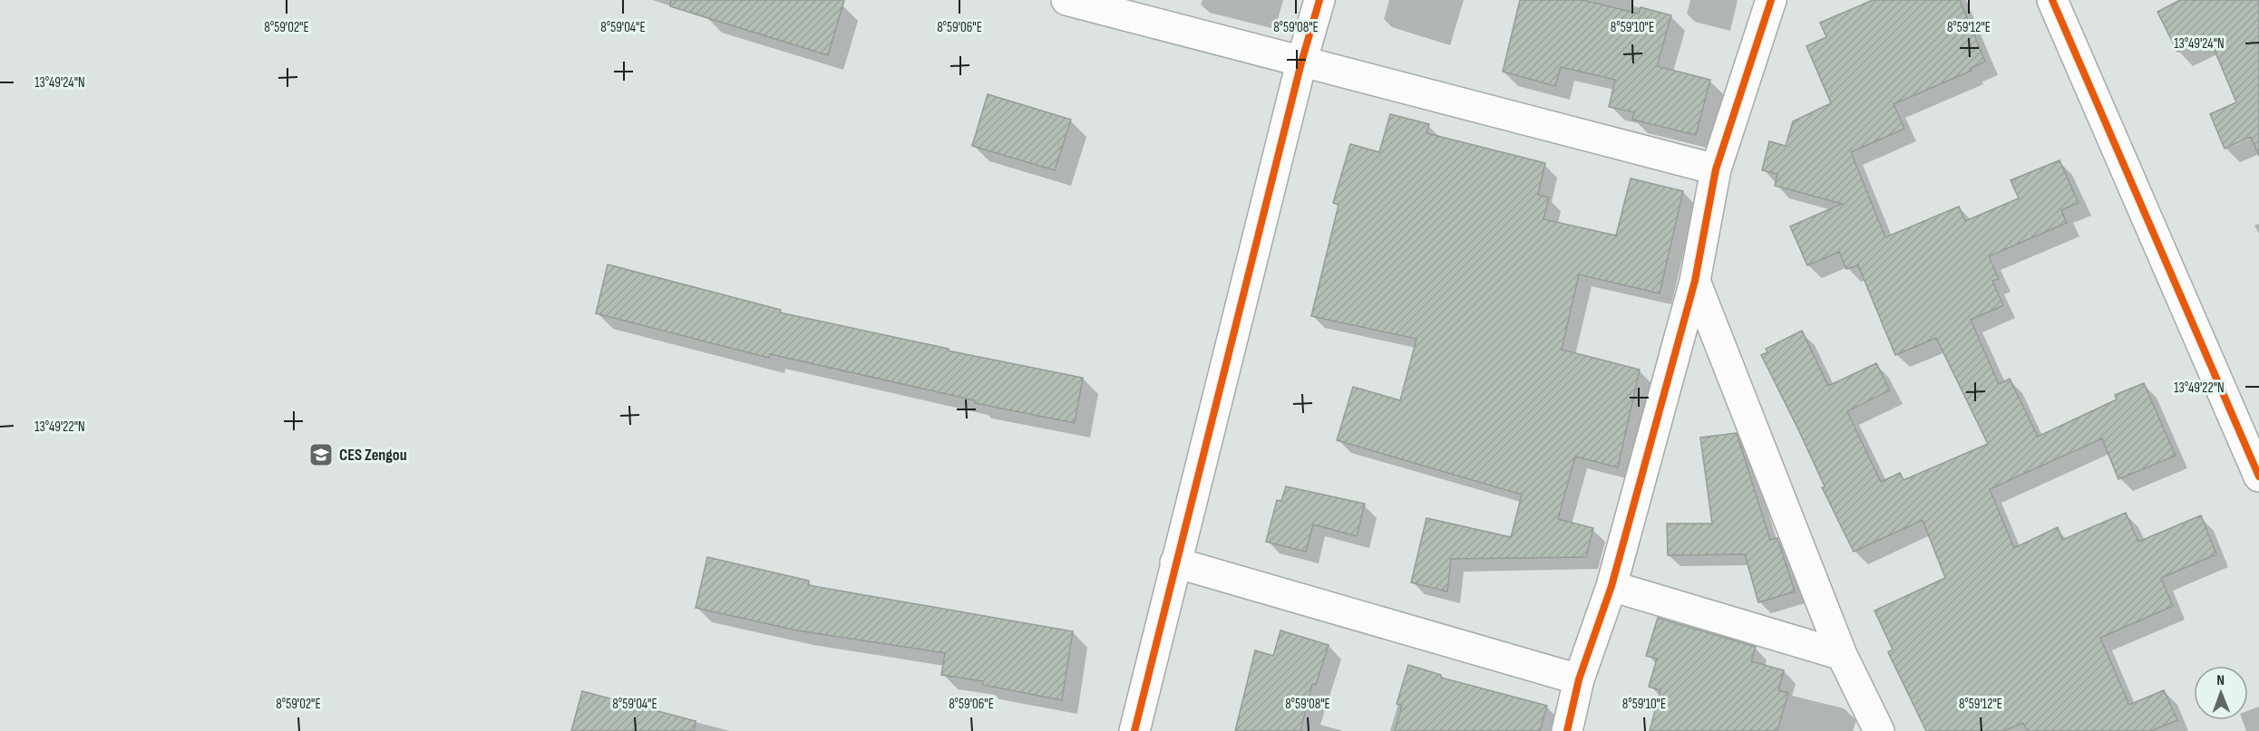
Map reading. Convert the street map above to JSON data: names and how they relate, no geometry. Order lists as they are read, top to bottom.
{
  "places": {
    "school or university": ["CES Zengou"]
  },
  "north": "top",
  "coordinates": [
    "8°59'02\"E",
    "8°59'04\"E",
    "8°59'06\"E",
    "8°59'08\"E",
    "8°59'10\"E",
    "8°59'12\"E",
    "13°49'24\"N",
    "13°49'22\"N"
  ]
}
